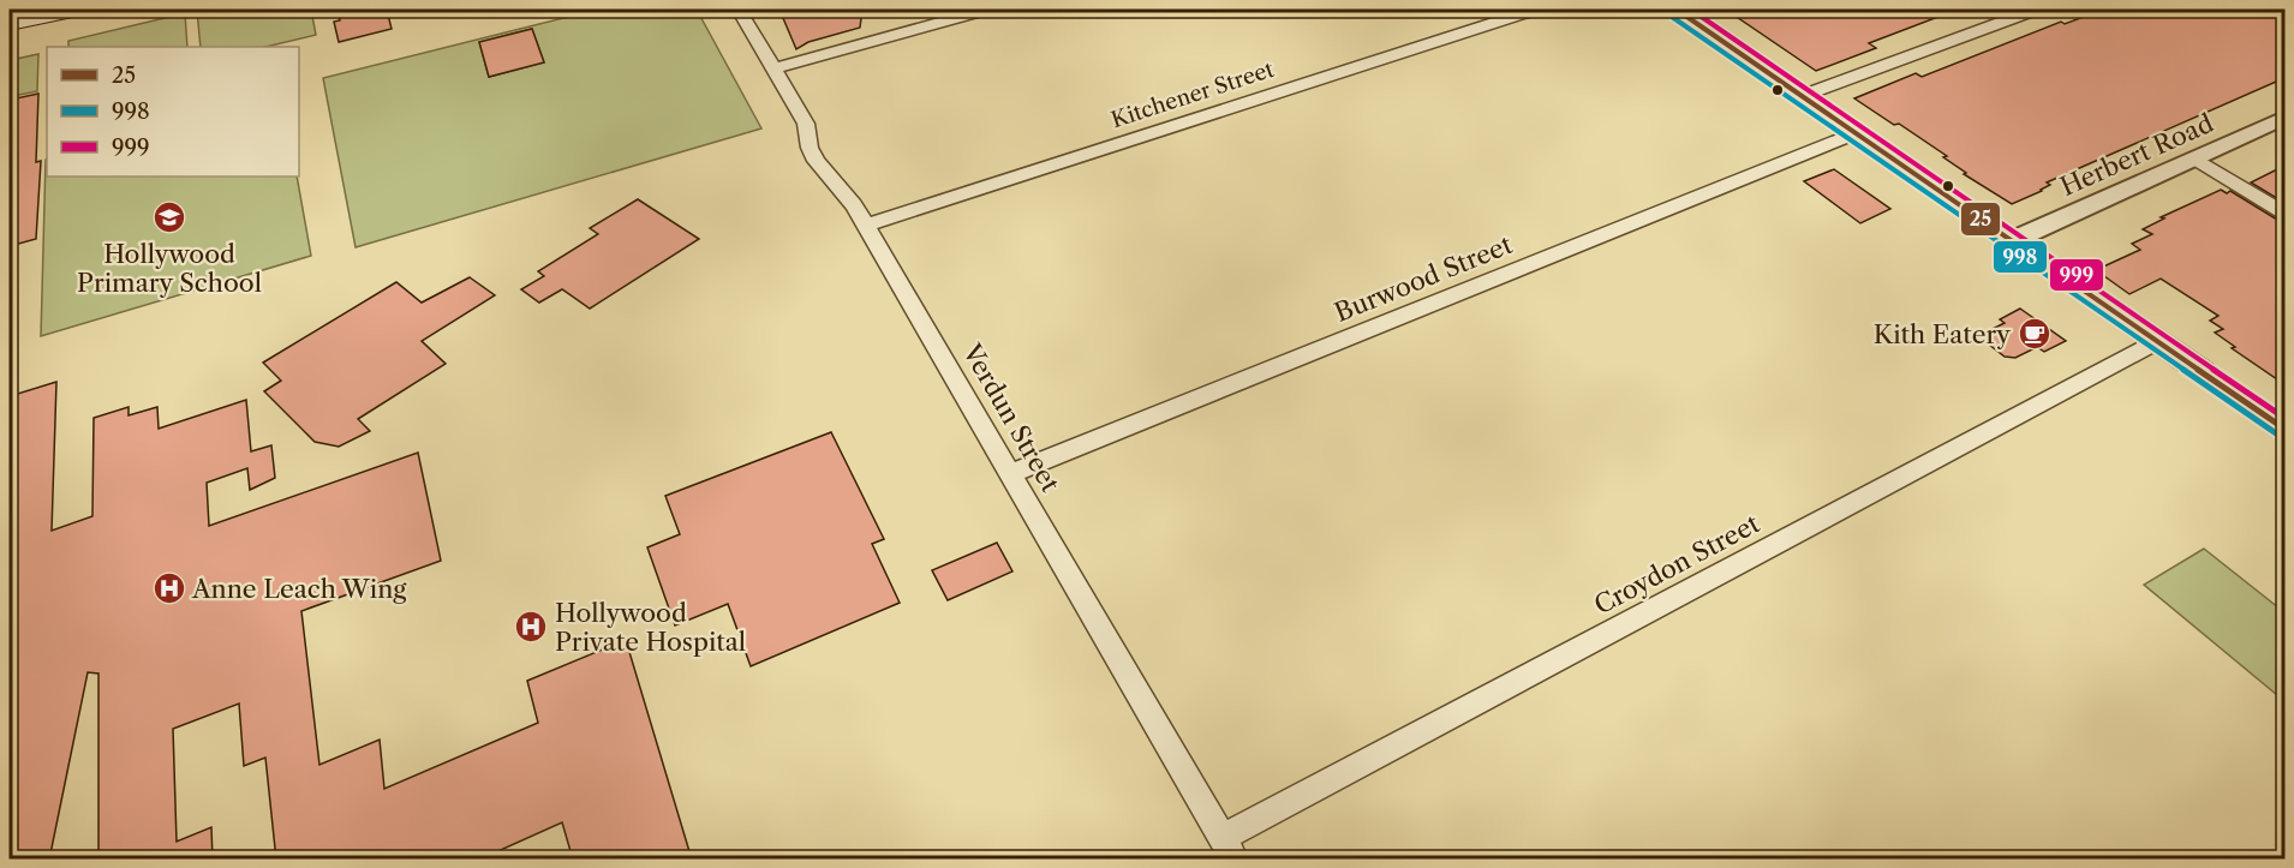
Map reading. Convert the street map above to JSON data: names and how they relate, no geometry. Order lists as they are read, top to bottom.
{
  "streets": {
    "street": [
      "Kitchener Street",
      "Herbert Road",
      "Burwood Street",
      "Verdun Street",
      "Croydon Street"
    ]
  },
  "crossings": [
    ["Kitchener Street", "Verdun Street"],
    ["Burwood Street", "Verdun Street"],
    ["Verdun Street", "Croydon Street"]
  ],
  "places": {
    "school or university": ["Hollywood Primary School"],
    "cafe": ["Kith Eatery"],
    "hospital": ["Anne Leach Wing", "Hollywood Private Hospital"]
  },
  "lines": ["transit line 25", "transit line 999", "transit line 998"],
  "legend": ["25", "998", "999"]
}
